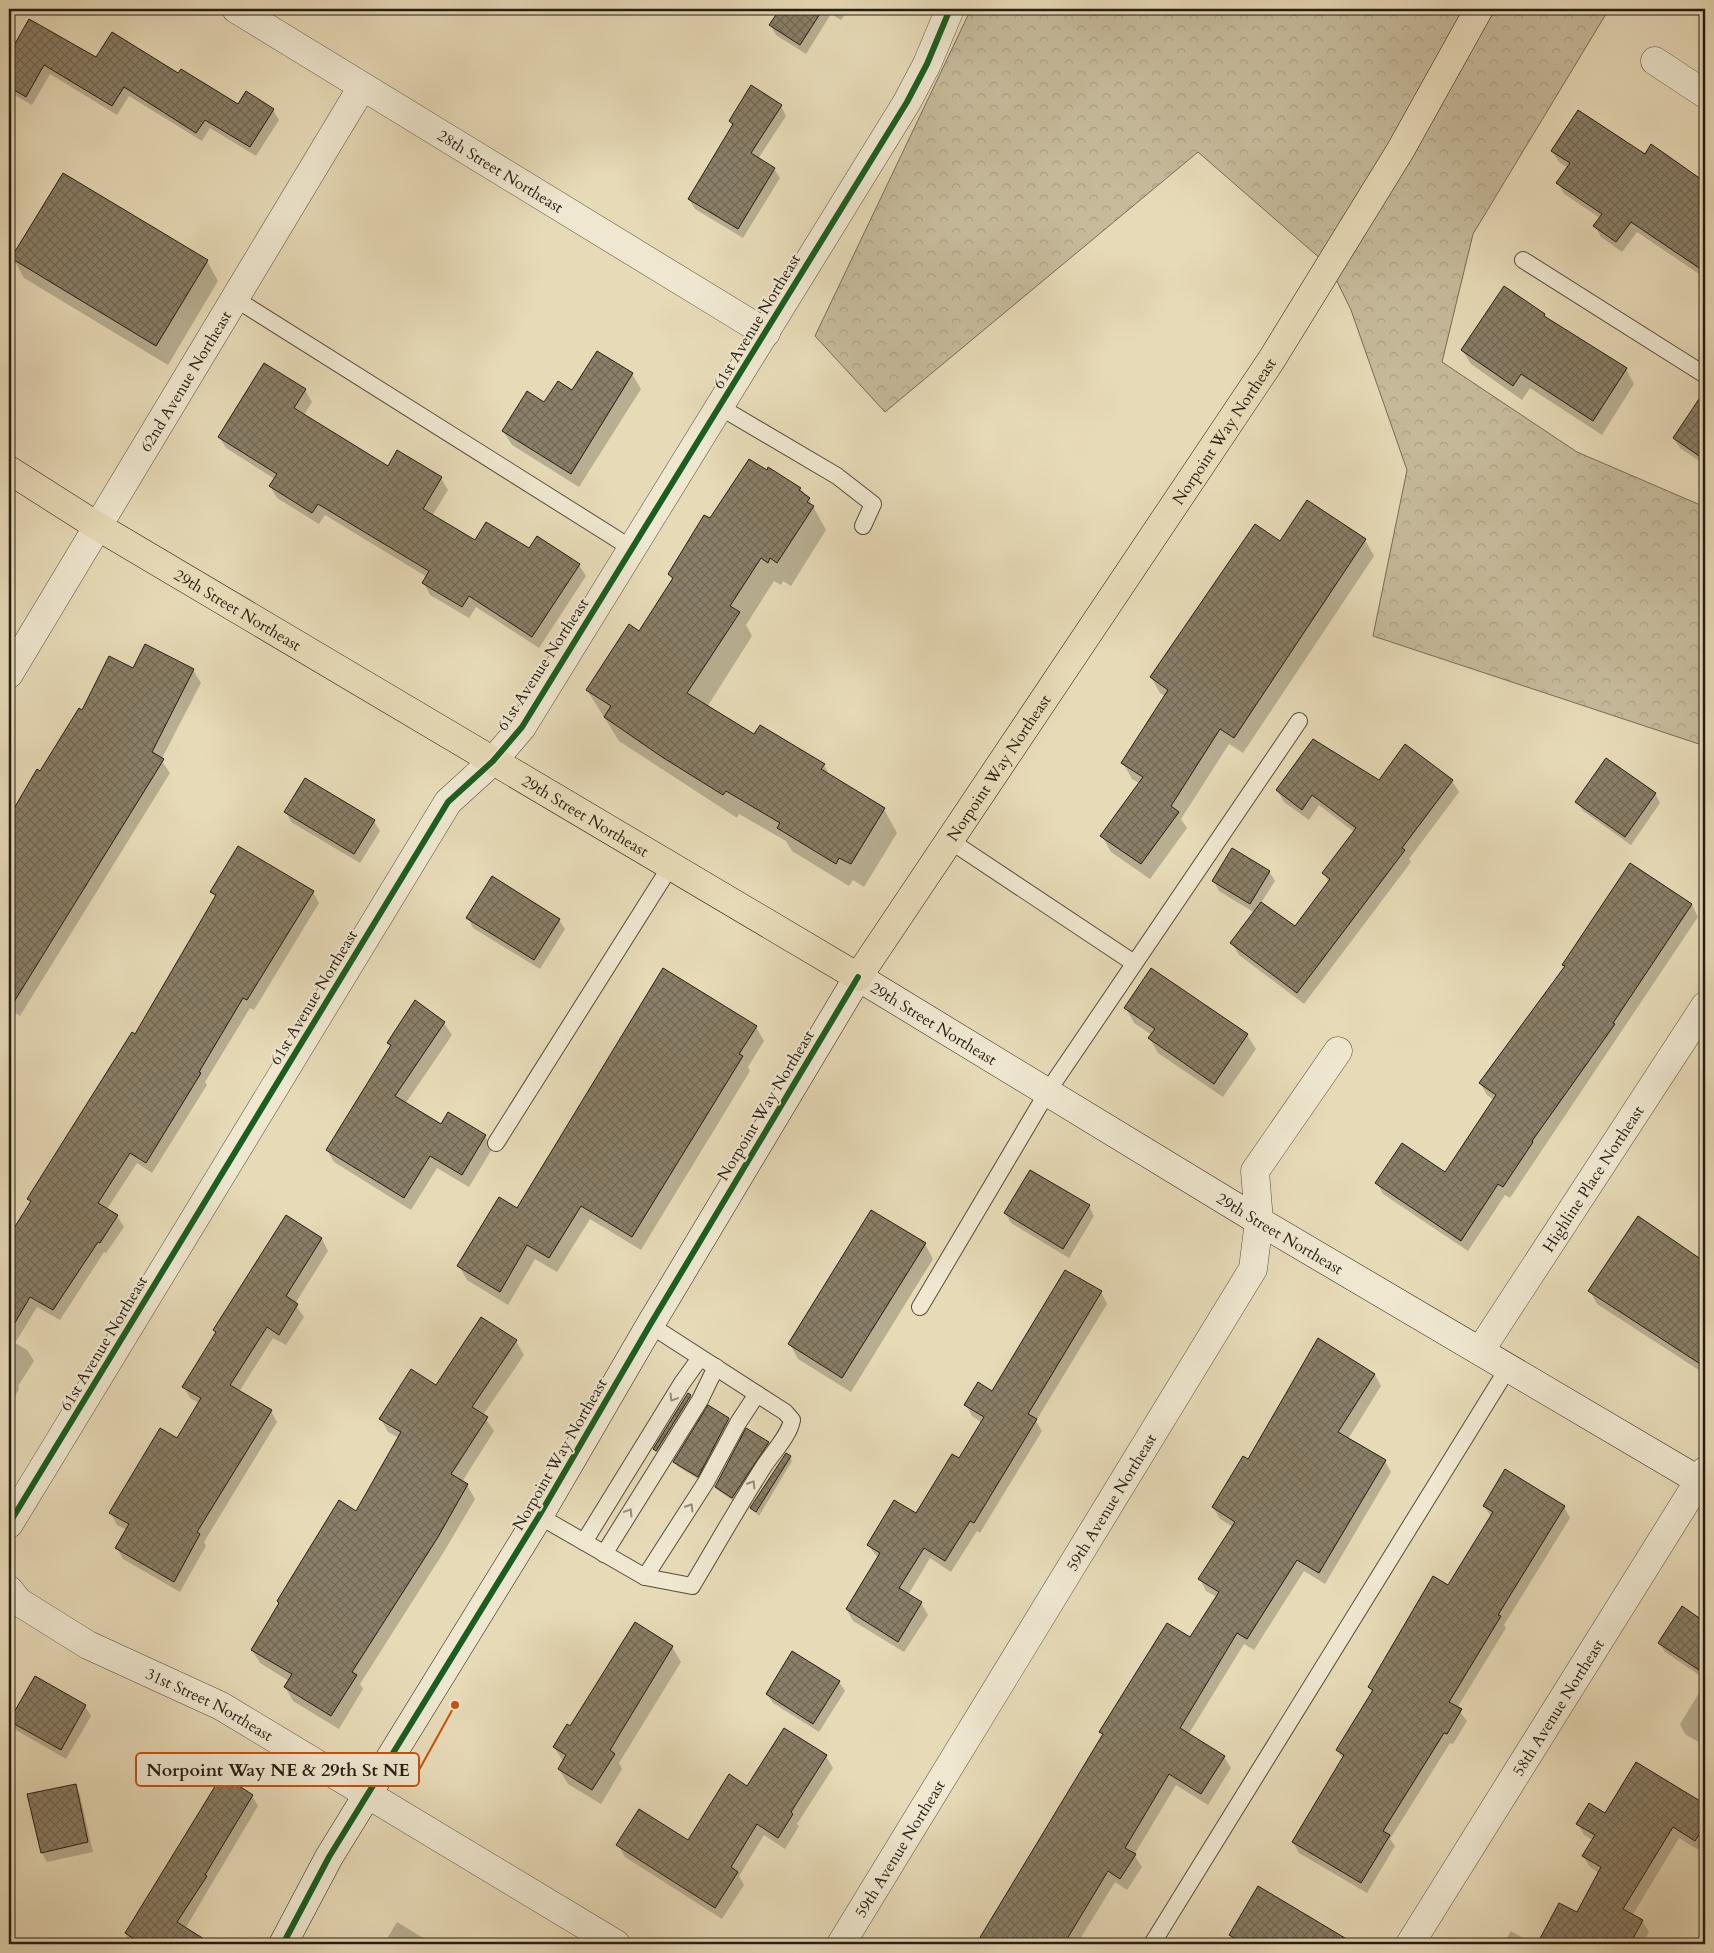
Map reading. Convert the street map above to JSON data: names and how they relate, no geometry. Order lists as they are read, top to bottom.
{
  "streets": {
    "main road": ["Norpoint Way Northeast", "29th Street Northeast"],
    "street": [
      "28th Street Northeast",
      "61st Avenue Northeast",
      "62nd Avenue Northeast",
      "Highline Place Northeast",
      "59th Avenue Northeast",
      "31st Street Northeast",
      "58th Avenue Northeast"
    ]
  },
  "crossings": [
    ["28th Street Northeast", "61st Avenue Northeast"],
    ["28th Street Northeast", "62nd Avenue Northeast"],
    ["61st Avenue Northeast", "29th Street Northeast"],
    ["62nd Avenue Northeast", "29th Street Northeast"],
    ["Norpoint Way Northeast", "29th Street Northeast"],
    ["Norpoint Way Northeast", "31st Street Northeast"],
    ["29th Street Northeast", "Highline Place Northeast"],
    ["29th Street Northeast", "59th Avenue Northeast"],
    ["29th Street Northeast", "58th Avenue Northeast"]
  ],
  "places": ["Norpoint Way NE & 29th St NE"]
}
